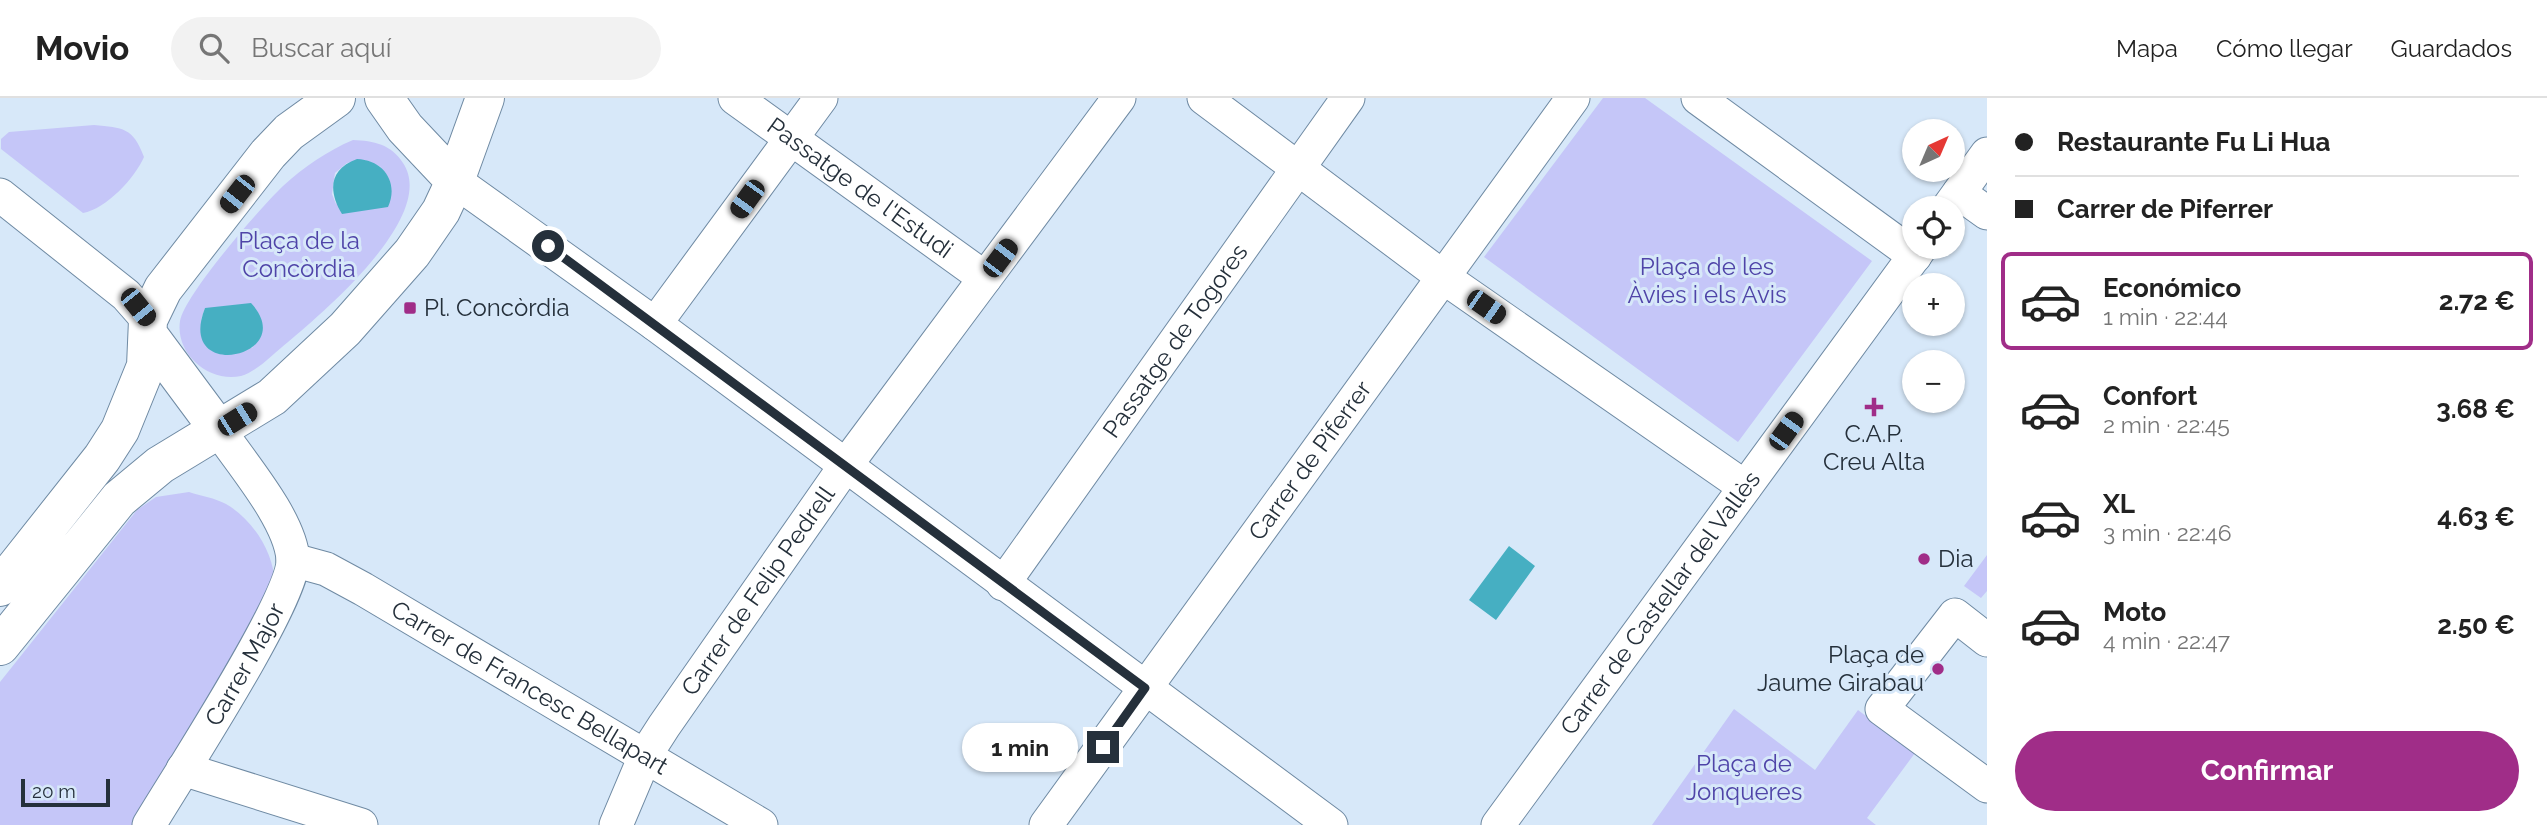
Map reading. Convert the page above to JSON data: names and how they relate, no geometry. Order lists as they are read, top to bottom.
{
  "streets": {
    "street": [
      "Passatge de l'Estudi",
      "Passatge de Togores",
      "Carrer de Piferrer",
      "Carrer de Felip Pedrell",
      "Carrer de Castellar del Vallès",
      "Carrer Major",
      "Carrer de Francesc Bellapart"
    ]
  },
  "crossings": [
    ["Passatge de l'Estudi", "Carrer de Felip Pedrell"],
    ["Carrer de Felip Pedrell", "Carrer de Francesc Bellapart"],
    ["Carrer Major", "Carrer de Francesc Bellapart"]
  ],
  "parks": ["Plaça de la Concòrdia", "Plaça de les Àvies i els Avis", "Plaça de Jonqueres"],
  "places": {
    "transit": ["Pl. Concòrdia"],
    "health": ["C.A.P. Creu Alta"],
    "other": ["Dia", "Plaça de Jaume Girabau"]
  },
  "scale_bar": "20 m",
  "north": "top right",
  "page": {
    "header": "Movio",
    "search": "Buscar aquí",
    "nav": ["Mapa", "Cómo llegar", "Guardados"],
    "banner": ["Restaurante Fu Li Hua", "Carrer de Piferrer"],
    "map_buttons": ["+", "−"],
    "list": [
      {
        "name": "Económico",
        "note": "1 min · 22:44",
        "value": "2.72 €"
      },
      {
        "name": "Confort",
        "note": "2 min · 22:45",
        "value": "3.68 €"
      },
      {
        "name": "XL",
        "note": "3 min · 22:46",
        "value": "4.63 €"
      },
      {
        "name": "Moto",
        "note": "4 min · 22:47",
        "value": "2.50 €"
      }
    ],
    "buttons": "Confirmar",
    "bubble": "1 min",
    "scale": "20 m"
  }
}
